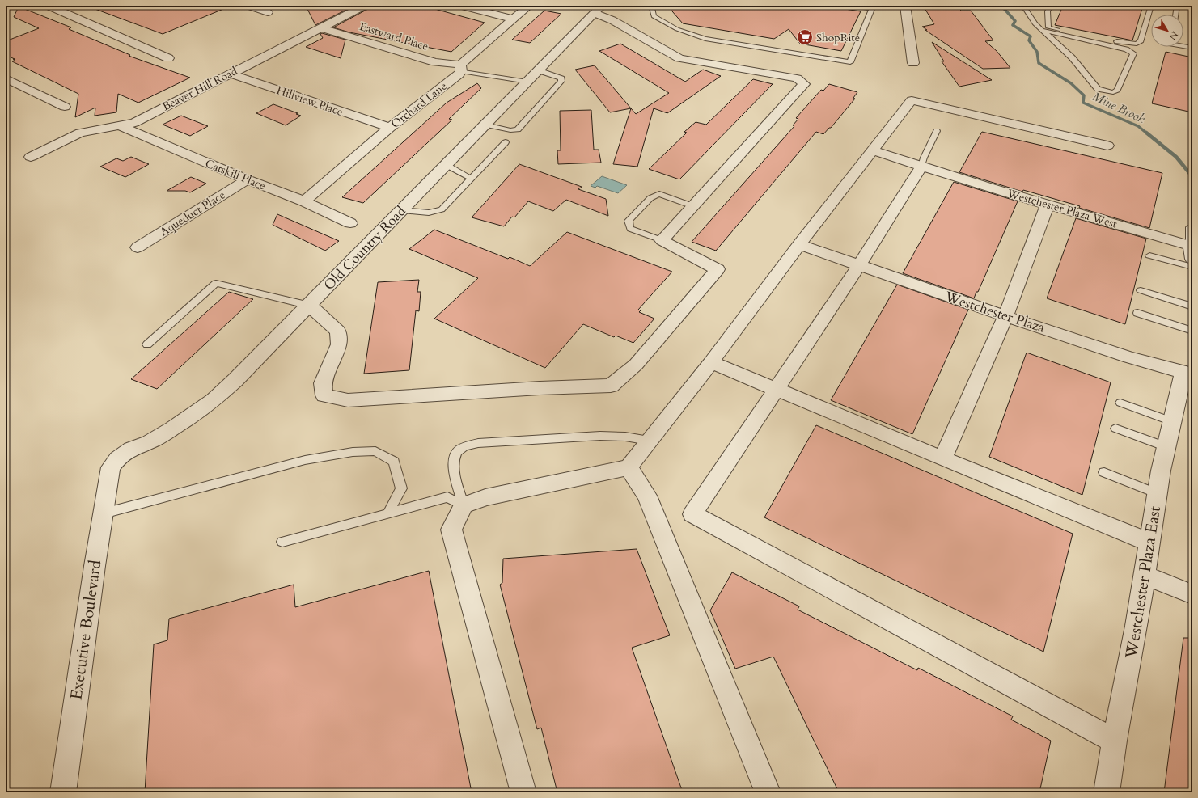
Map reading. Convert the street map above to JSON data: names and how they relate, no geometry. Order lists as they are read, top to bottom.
{
  "streets": {
    "street": [
      "Eastward Place",
      "Beaver Hill Road",
      "Hillview Place",
      "Orchard Lane",
      "Catskill Place",
      "Westchester Plaza West",
      "Aqueduct Place",
      "Old Country Road",
      "Westchester Plaza",
      "Westchester Plaza East",
      "Executive Boulevard"
    ]
  },
  "crossings": [
    ["Eastward Place", "Beaver Hill Road"],
    ["Eastward Place", "Orchard Lane"],
    ["Beaver Hill Road", "Hillview Place"],
    ["Beaver Hill Road", "Catskill Place"],
    ["Hillview Place", "Orchard Lane"],
    ["Orchard Lane", "Catskill Place"],
    ["Catskill Place", "Aqueduct Place"],
    ["Old Country Road", "Executive Boulevard"],
    ["Westchester Plaza", "Westchester Plaza East"]
  ],
  "water": ["Mine Brook"],
  "places": {
    "supermarket": ["ShopRite"]
  },
  "north": "bottom right"
}
